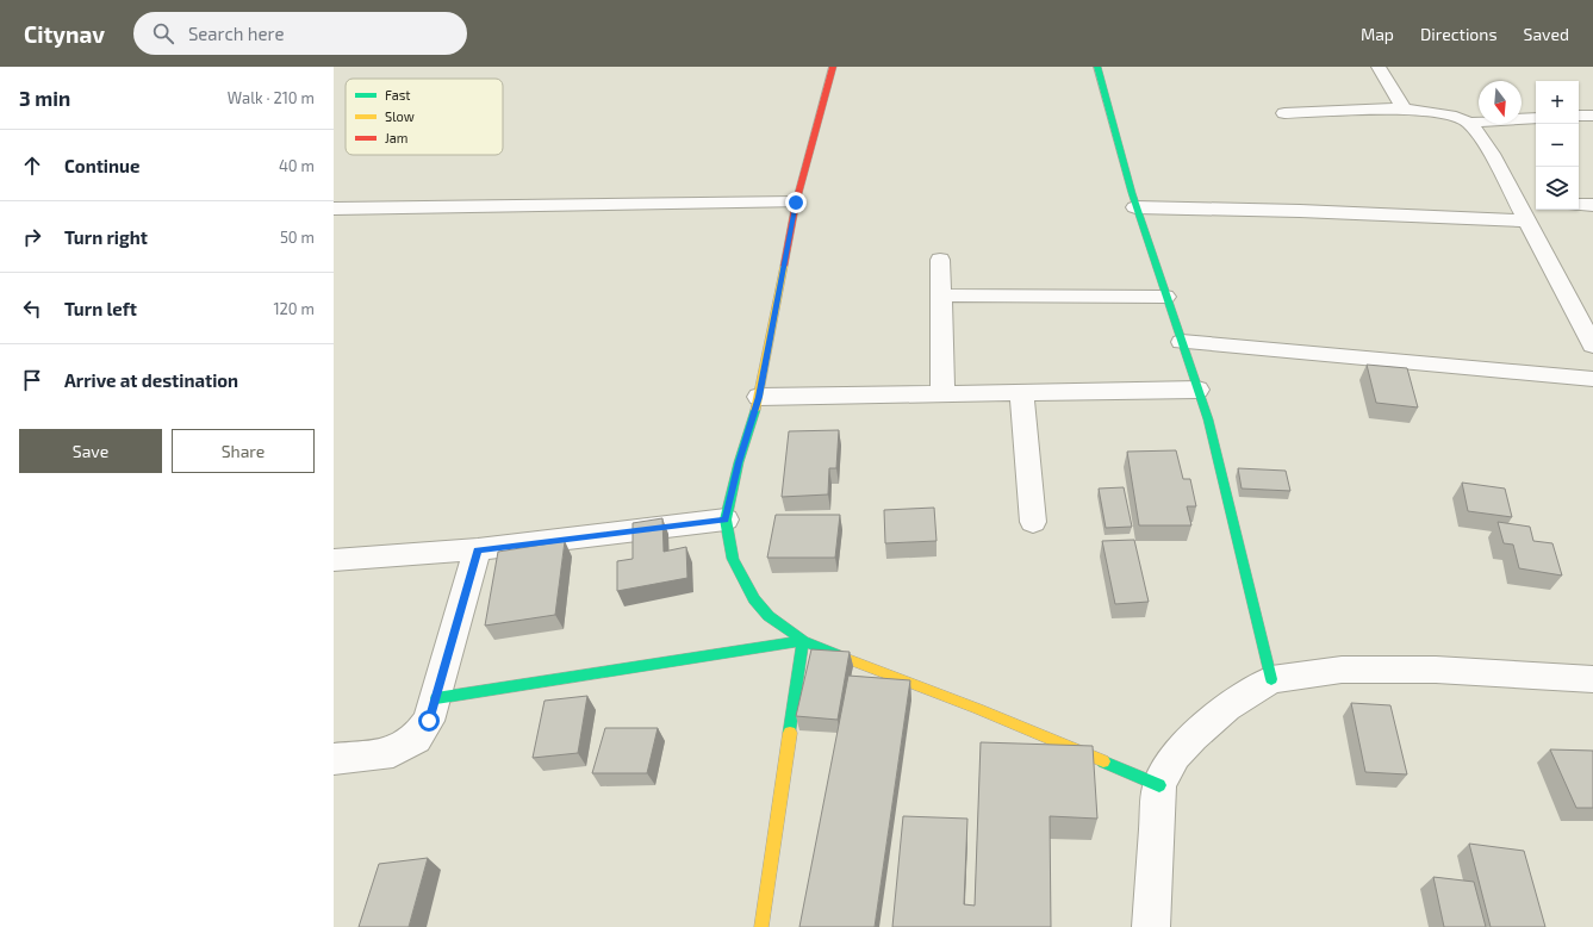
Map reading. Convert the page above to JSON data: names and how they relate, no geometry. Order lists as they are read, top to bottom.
{
  "legend": ["Fast", "Slow", "Jam"],
  "north": "bottom",
  "page": {
    "header": "Citynav",
    "search": "Search here",
    "nav": ["Map", "Directions", "Saved"],
    "heading": ["3 min", "Walk · 210 m"],
    "map_buttons": ["+", "−"],
    "list": [
      ["Continue", "40 m"],
      ["Turn right", "50 m"],
      ["Turn left", "120 m"],
      "Arrive at destination"
    ],
    "buttons": ["Save", "Share"]
  }
}
